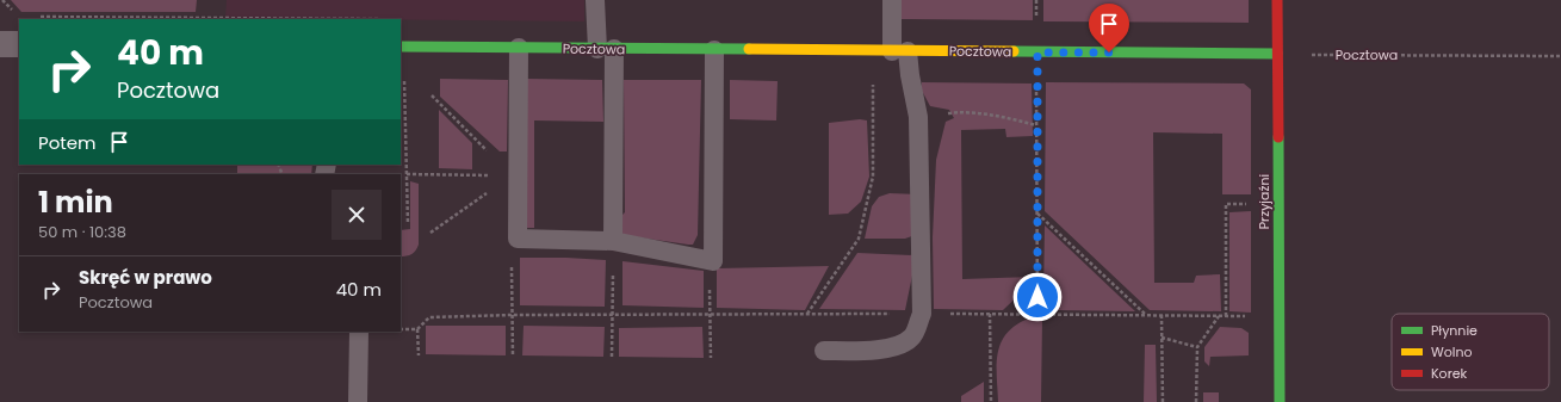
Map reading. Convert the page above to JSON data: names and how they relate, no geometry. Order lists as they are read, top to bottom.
{
  "streets": {
    "street": ["Pocztowa", "Przyjaźni"]
  },
  "crossings": [
    ["Pocztowa", "Przyjaźni"]
  ],
  "legend": ["Płynnie", "Wolno", "Korek"],
  "page": {
    "turn": ["40 m", "Pocztowa"],
    "then": "Potem",
    "heading": ["1 min", "50 m · 10:38"],
    "list": [
      {
        "name": "Skręć w prawo",
        "note": "Pocztowa",
        "value": "40 m"
      }
    ]
  }
}
